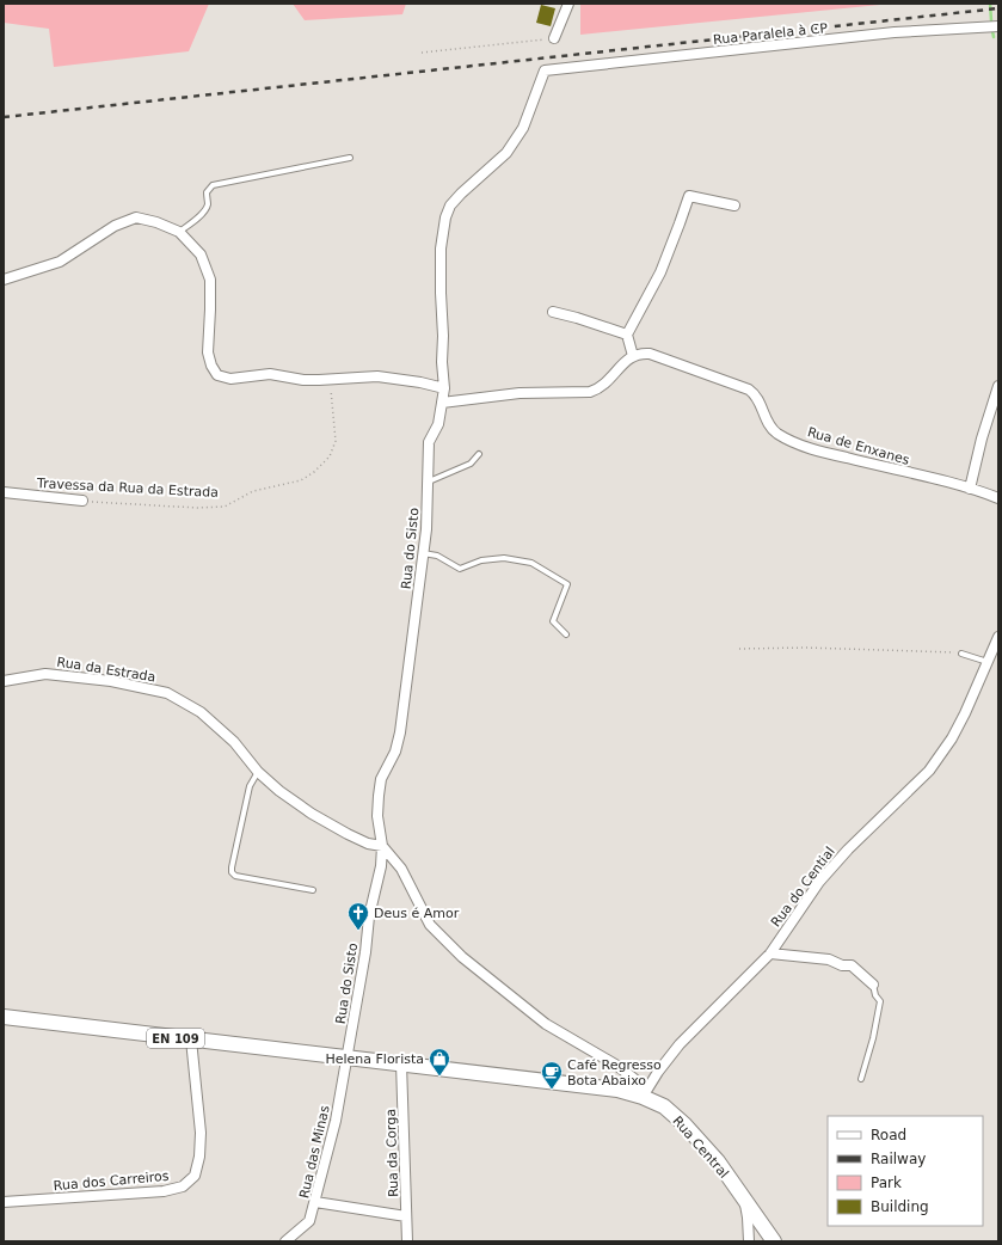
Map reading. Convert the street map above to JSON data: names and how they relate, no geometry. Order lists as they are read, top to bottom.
{
  "streets": {
    "main road": ["EN 109", "Rua Central"],
    "street": [
      "Rua Paralela à CP",
      "Rua de Enxanes",
      "Travessa da Rua da Estrada",
      "Rua do Sisto",
      "Rua da Estrada",
      "Rua do Cential",
      "Rua das Minas",
      "Rua da Corga",
      "Rua dos Carreiros"
    ]
  },
  "crossings": [
    ["Rua Paralela à CP", "Rua do Sisto"],
    ["Rua do Sisto", "Rua da Estrada"],
    ["Rua do Sisto", "EN 109"],
    ["Rua do Sisto", "Rua Central"],
    ["Rua do Sisto", "Rua das Minas"],
    ["Rua do Cential", "Rua Central"],
    ["EN 109", "Rua Central"],
    ["EN 109", "Rua das Minas"],
    ["EN 109", "Rua dos Carreiros"],
    ["Rua Central", "Rua das Minas"],
    ["Rua Central", "Rua da Corga"]
  ],
  "places": {
    "church": ["Deus é Amor"],
    "shop": ["Helena Florista"],
    "cafe": ["Café Regresso Bota Abaixo"]
  },
  "legend": [
    "Road",
    "Railway",
    "Park",
    "Building"
  ]
}
